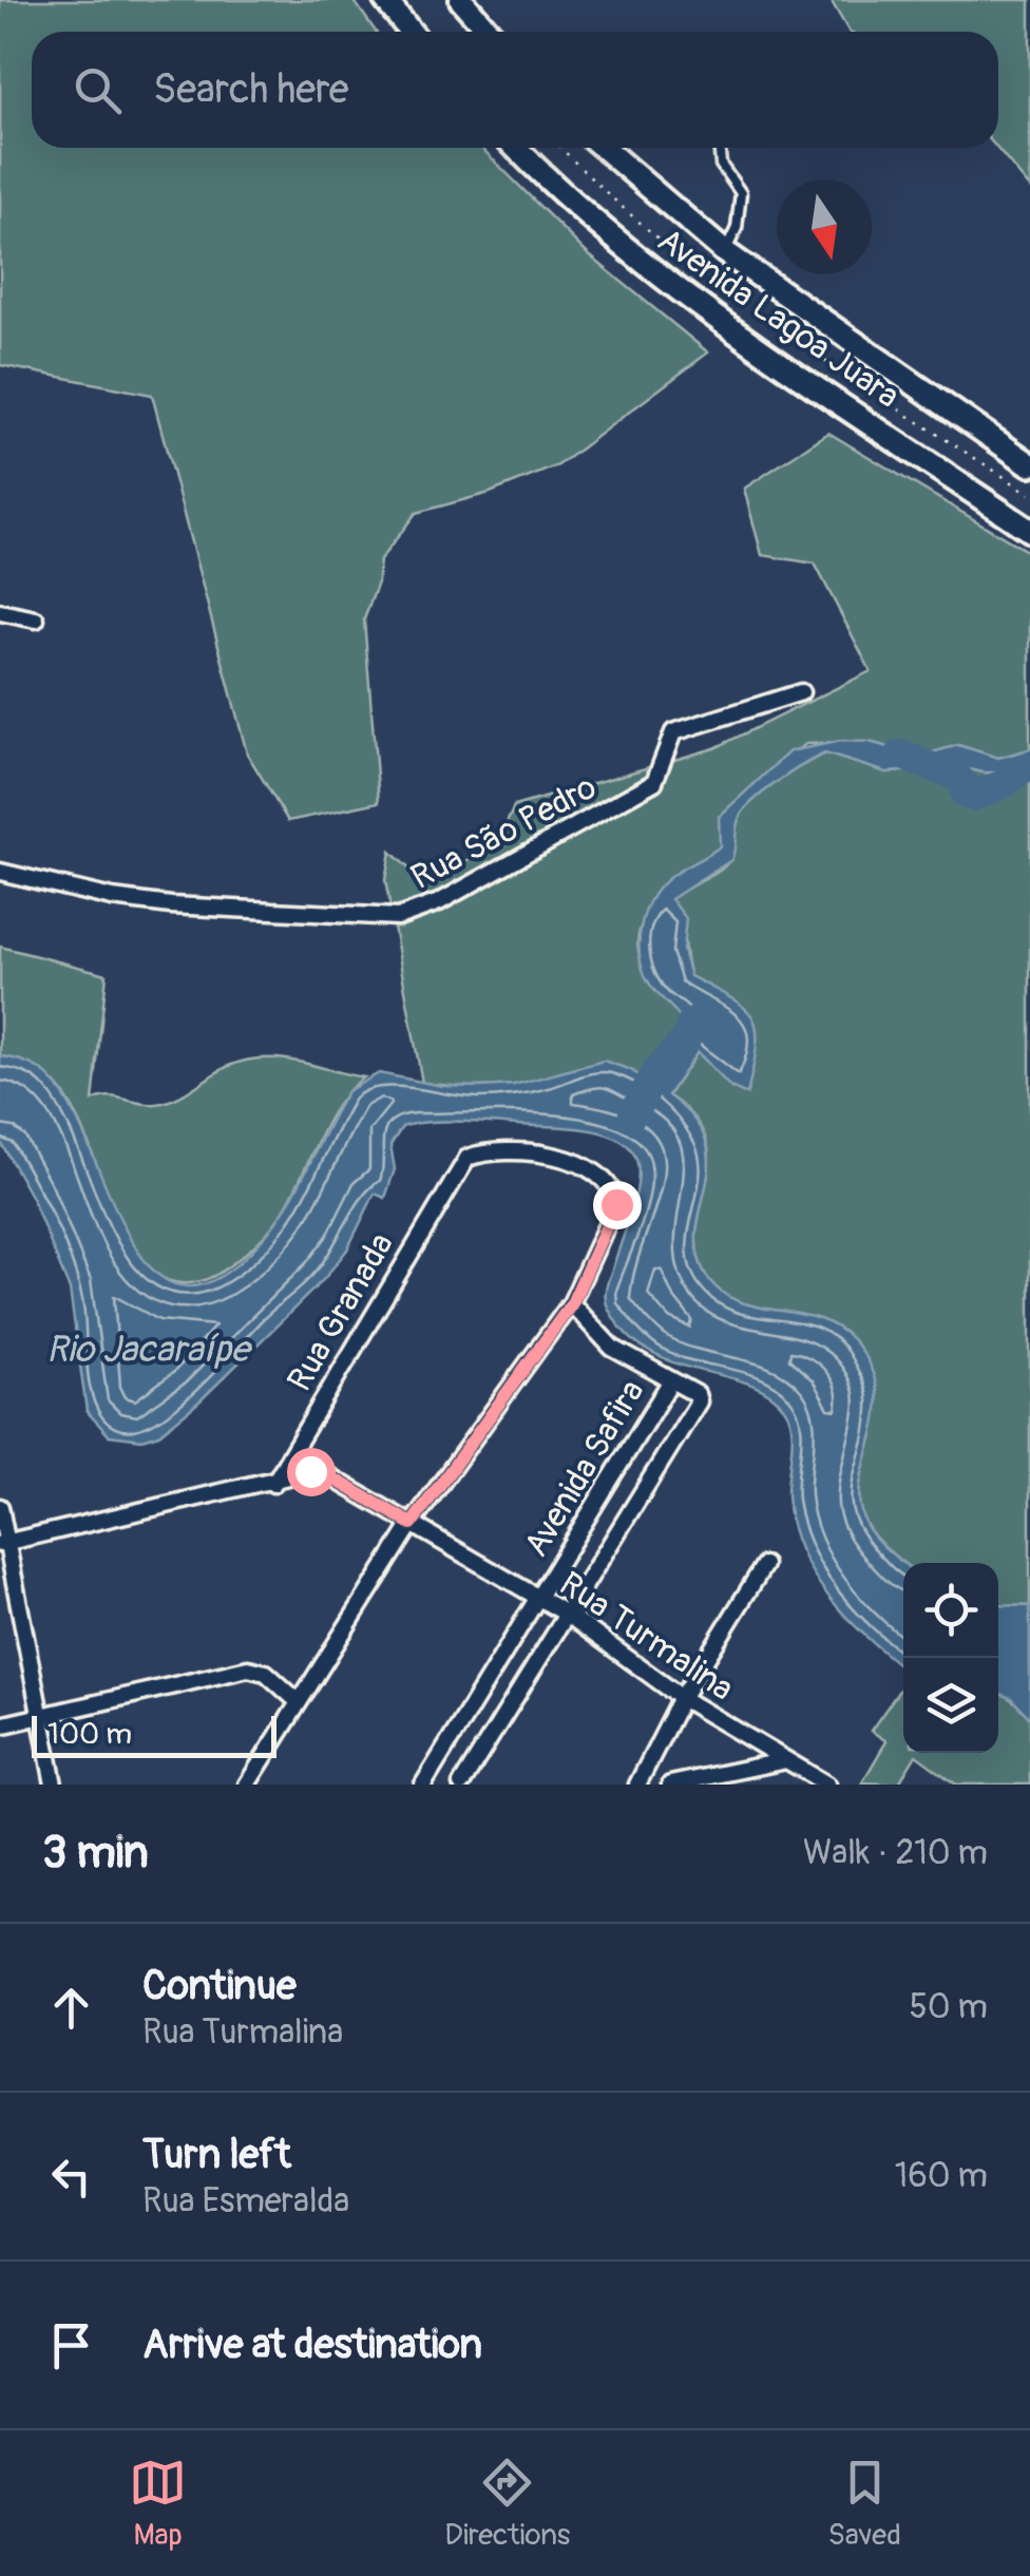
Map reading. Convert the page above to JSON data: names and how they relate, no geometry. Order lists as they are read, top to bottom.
{
  "streets": {
    "main road": ["Avenida Lagoa Juara"],
    "street": [
      "Rua São Pedro",
      "Rua Granada",
      "Avenida Safira",
      "Rua Turmalina"
    ]
  },
  "crossings": [
    ["Rua Granada", "Rua Turmalina"],
    ["Avenida Safira", "Rua Turmalina"]
  ],
  "water": ["Rio Jacaraípe"],
  "scale_bar": "100 m",
  "north": "bottom",
  "page": {
    "search": "Search here",
    "scale": "100 m",
    "heading": ["3 min", "Walk · 210 m"],
    "list": [
      ["Continue", "Rua Turmalina", "50 m"],
      ["Turn left", "Rua Esmeralda", "160 m"],
      "Arrive at destination"
    ],
    "nav": ["Map", "Directions", "Saved"]
  }
}
